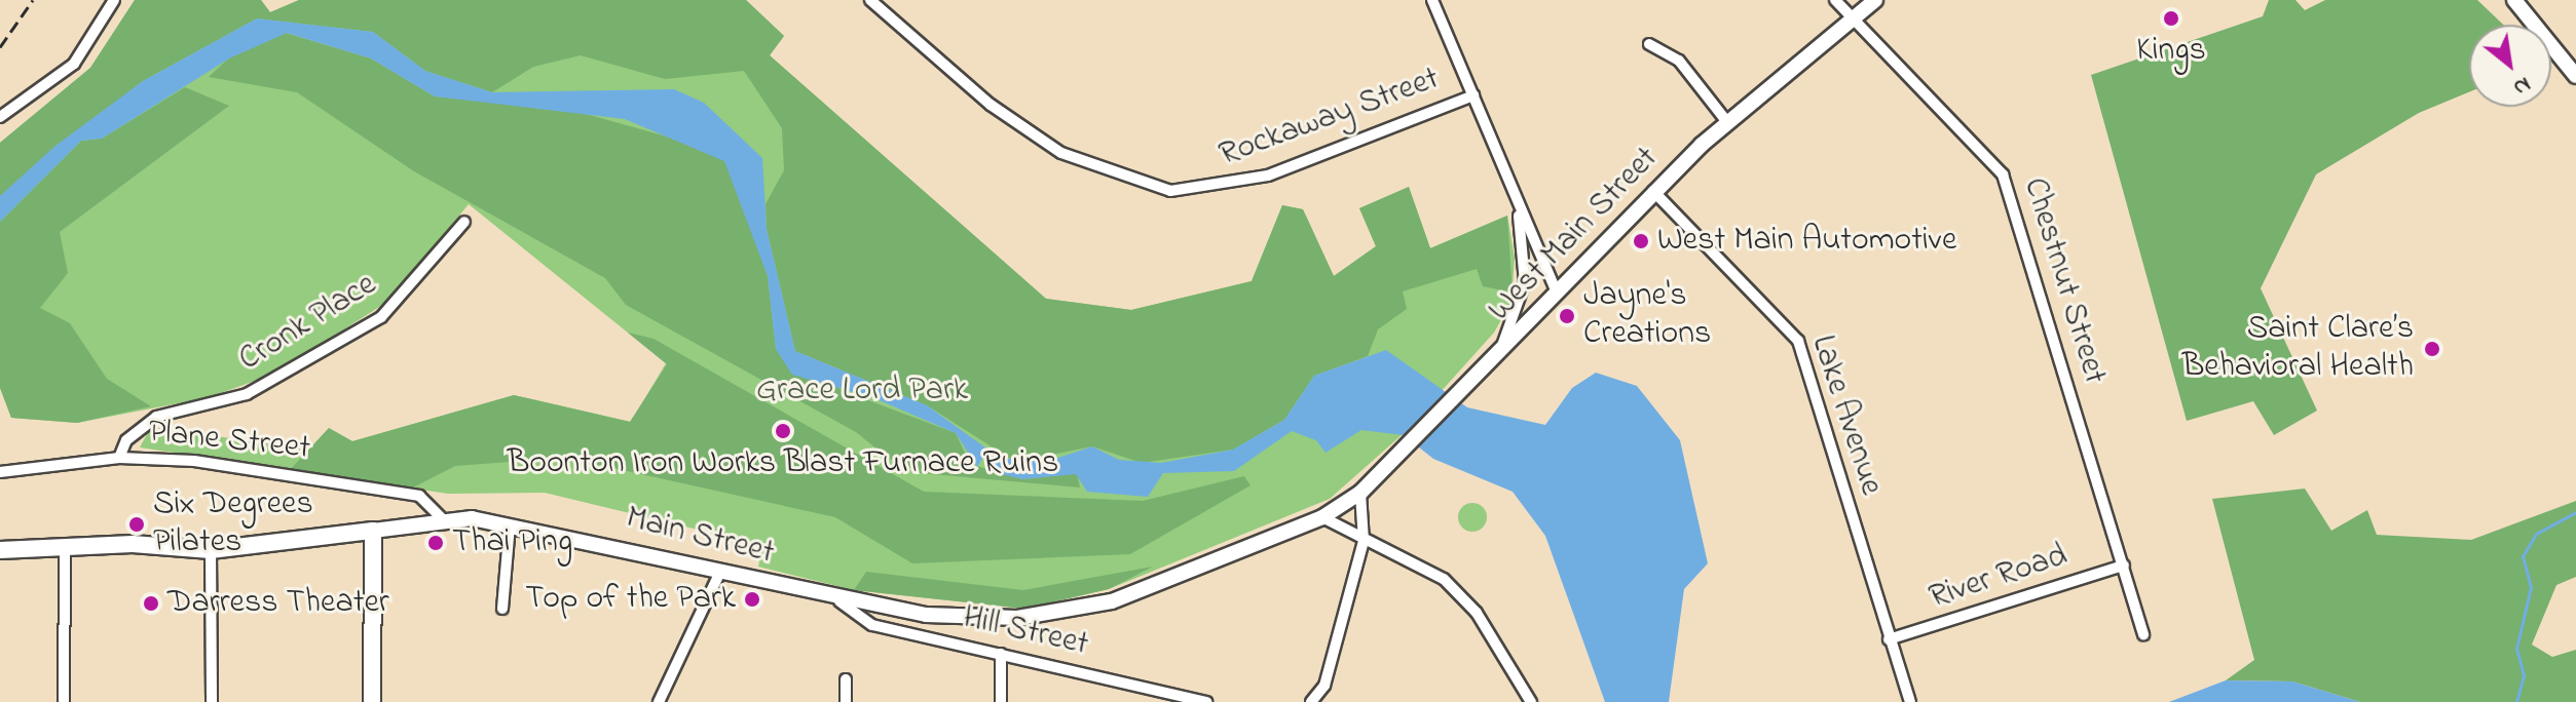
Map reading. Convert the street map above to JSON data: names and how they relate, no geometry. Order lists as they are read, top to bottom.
{
  "streets": {
    "main road": ["Main Street"],
    "street": [
      "Rockaway Street",
      "West Main Street",
      "Chestnut Street",
      "Cronk Place",
      "Lake Avenue",
      "Plane Street",
      "River Road",
      "Hill Street"
    ]
  },
  "crossings": [
    ["West Main Street", "Chestnut Street"],
    ["West Main Street", "Lake Avenue"],
    ["West Main Street", "Main Street"],
    ["Chestnut Street", "River Road"],
    ["Cronk Place", "Plane Street"],
    ["Lake Avenue", "River Road"],
    ["Plane Street", "Main Street"],
    ["Main Street", "Hill Street"]
  ],
  "parks": ["Grace Lord Park"],
  "places": [
    "Kings",
    "West Main Automotive",
    "Jayne's Creations",
    "Saint Clare’s Behavioral Health",
    "Boonton Iron Works Blast Furnace Ruins",
    "Six Degrees Pilates",
    "Thai Ping",
    "Top of the Park",
    "Darress Theater"
  ],
  "north": "bottom right"
}
